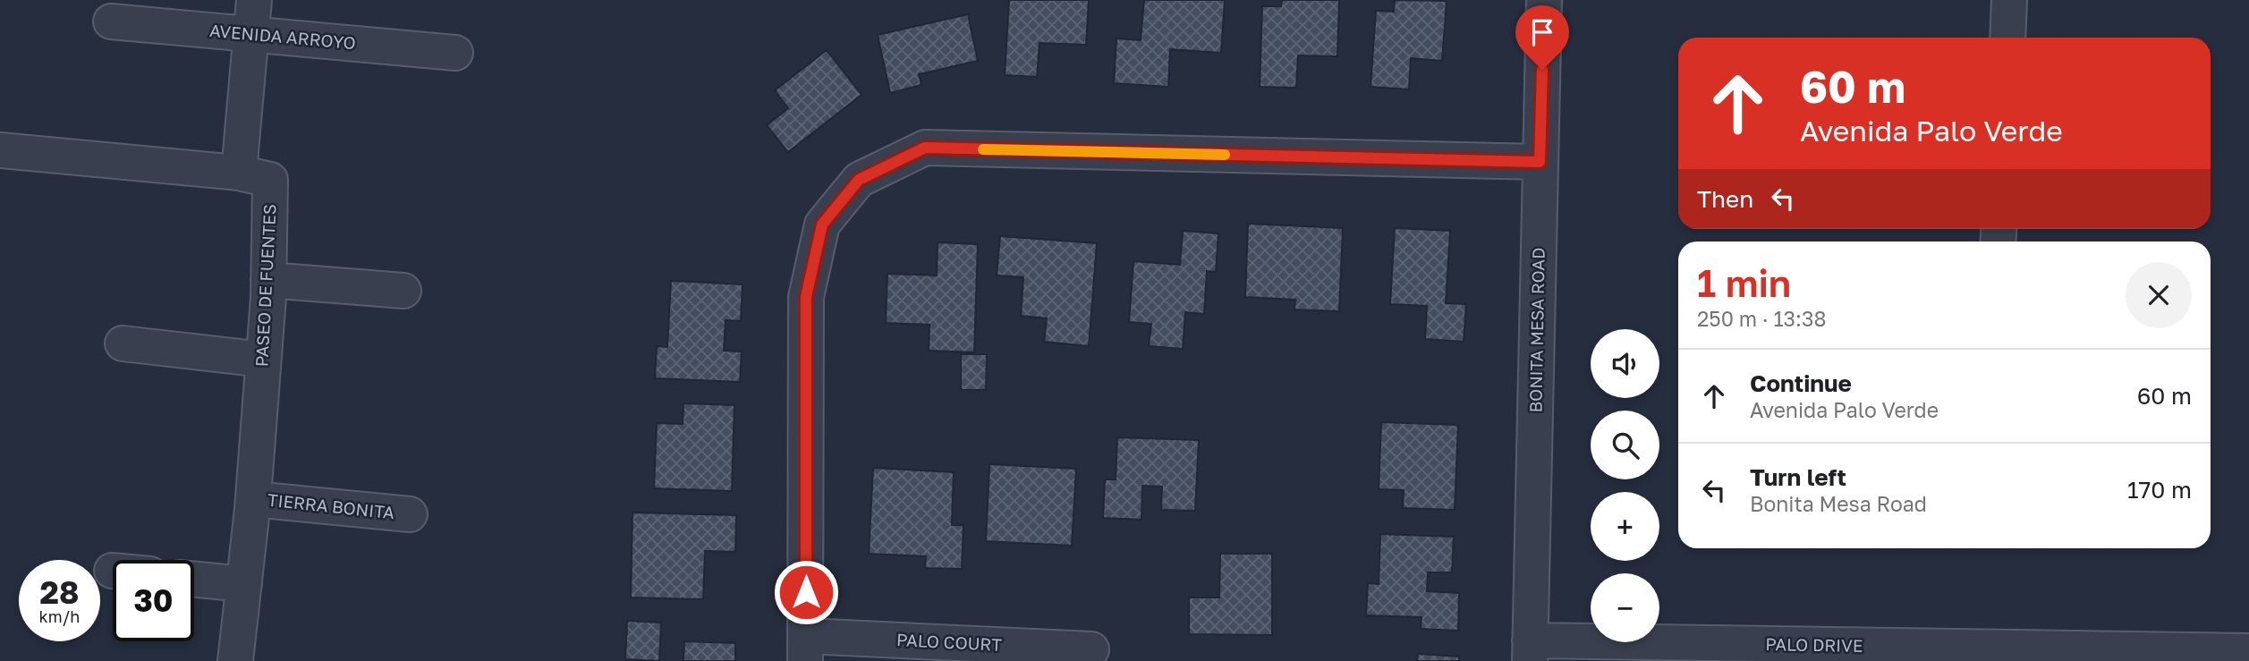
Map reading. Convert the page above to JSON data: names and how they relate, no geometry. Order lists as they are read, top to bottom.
{
  "streets": {
    "street": [
      "AVENIDA ARROYO",
      "PASEO DE FUENTES",
      "BONITA MESA ROAD",
      "TIERRA BONITA",
      "PALO COURT",
      "PALO DRIVE"
    ]
  },
  "crossings": [
    ["PASEO DE FUENTES", "TIERRA BONITA"],
    ["BONITA MESA ROAD", "PALO DRIVE"]
  ],
  "page": {
    "turn": ["60 m", "Avenida Palo Verde"],
    "then": "Then",
    "heading": ["1 min", "250 m · 13:38"],
    "map_buttons": ["+", "−"],
    "list": [
      {
        "name": "Continue",
        "note": "Avenida Palo Verde",
        "value": "60 m"
      },
      {
        "name": "Turn left",
        "note": "Bonita Mesa Road",
        "value": "170 m"
      }
    ],
    "speed": "28 km/h",
    "limit": "30"
  }
}
